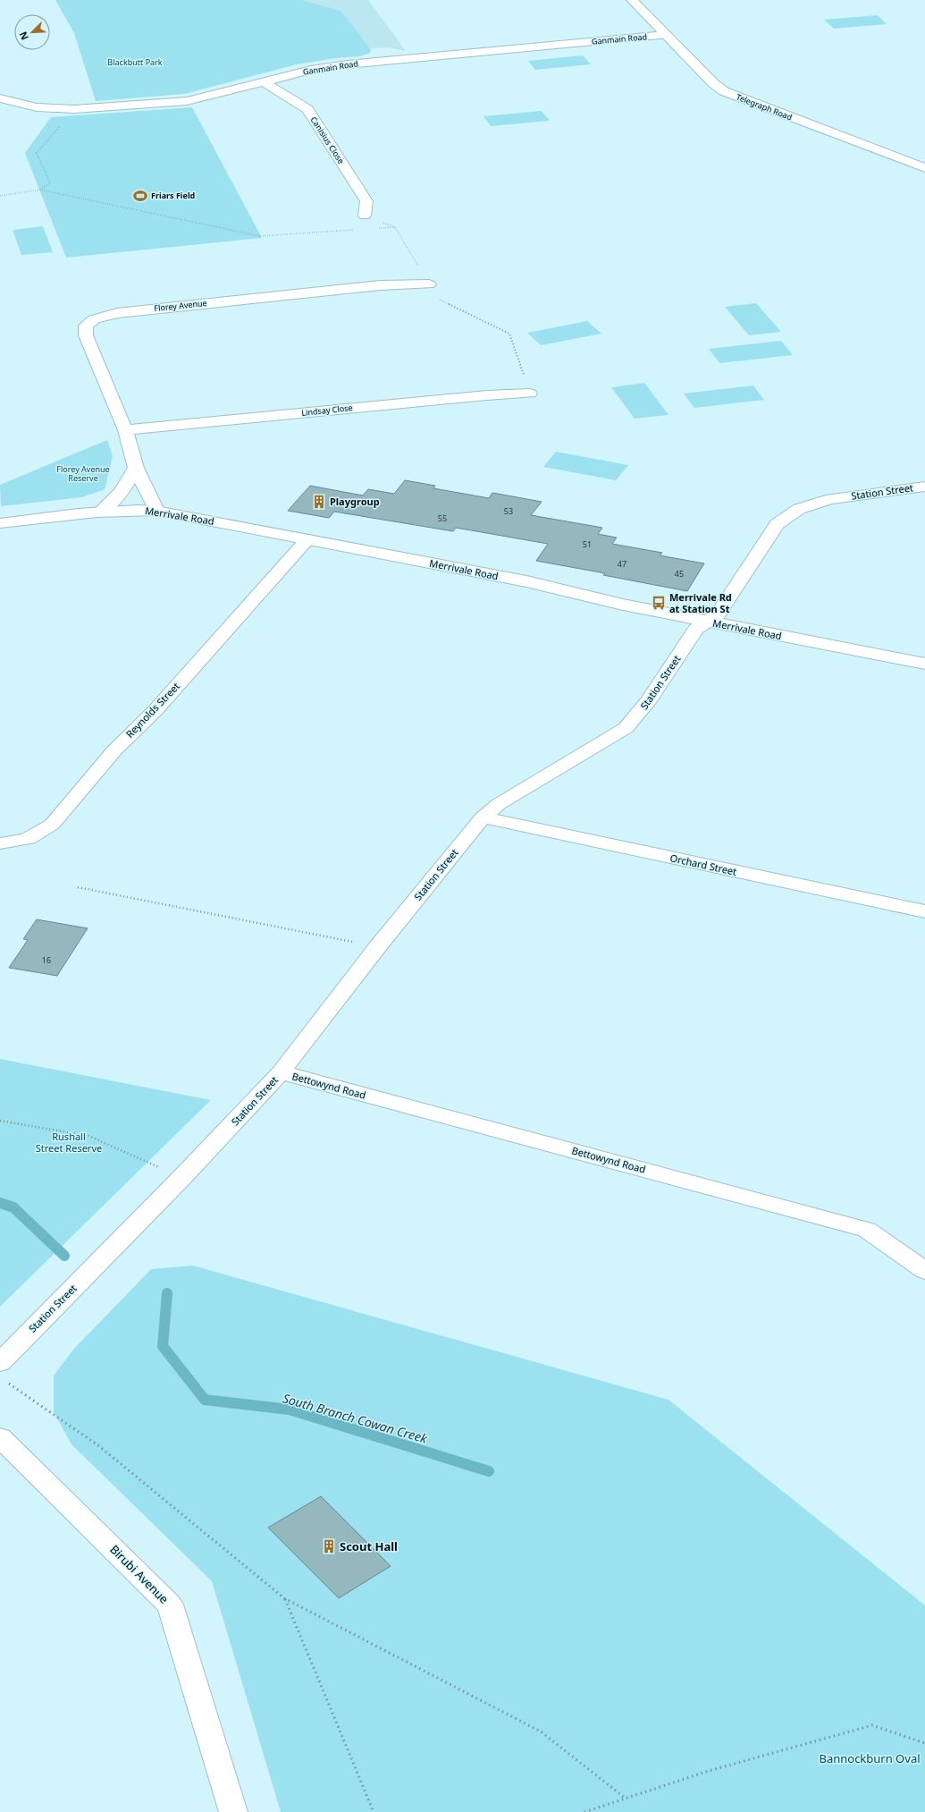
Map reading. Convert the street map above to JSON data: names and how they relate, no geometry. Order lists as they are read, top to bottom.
{
  "streets": {
    "street": [
      "Ganmain Road",
      "Telegraph Road",
      "Canisius Close",
      "Florey Avenue",
      "Lindsay Close",
      "Station Street",
      "Merrivale Road",
      "Reynolds Street",
      "Orchard Street",
      "Bettowynd Road",
      "Birubi Avenue"
    ]
  },
  "crossings": [
    ["Ganmain Road", "Telegraph Road"],
    ["Ganmain Road", "Canisius Close"],
    ["Florey Avenue", "Lindsay Close"],
    ["Florey Avenue", "Merrivale Road"],
    ["Station Street", "Merrivale Road"],
    ["Station Street", "Orchard Street"],
    ["Station Street", "Bettowynd Road"],
    ["Merrivale Road", "Reynolds Street"]
  ],
  "water": ["South Branch Cowan Creek"],
  "parks": [
    "Blackbutt Park",
    "Florey Avenue Reserve",
    "Rushall Street Reserve",
    "Bannockburn Oval"
  ],
  "places": {
    "sports": ["Friars Field"],
    "building": ["Playgroup", "Scout Hall"],
    "bus stop": ["Merrivale Rd at Station St"]
  },
  "house_numbers": [
    "53",
    "55",
    "51",
    "47",
    "45",
    "16"
  ],
  "north": "bottom left"
}
